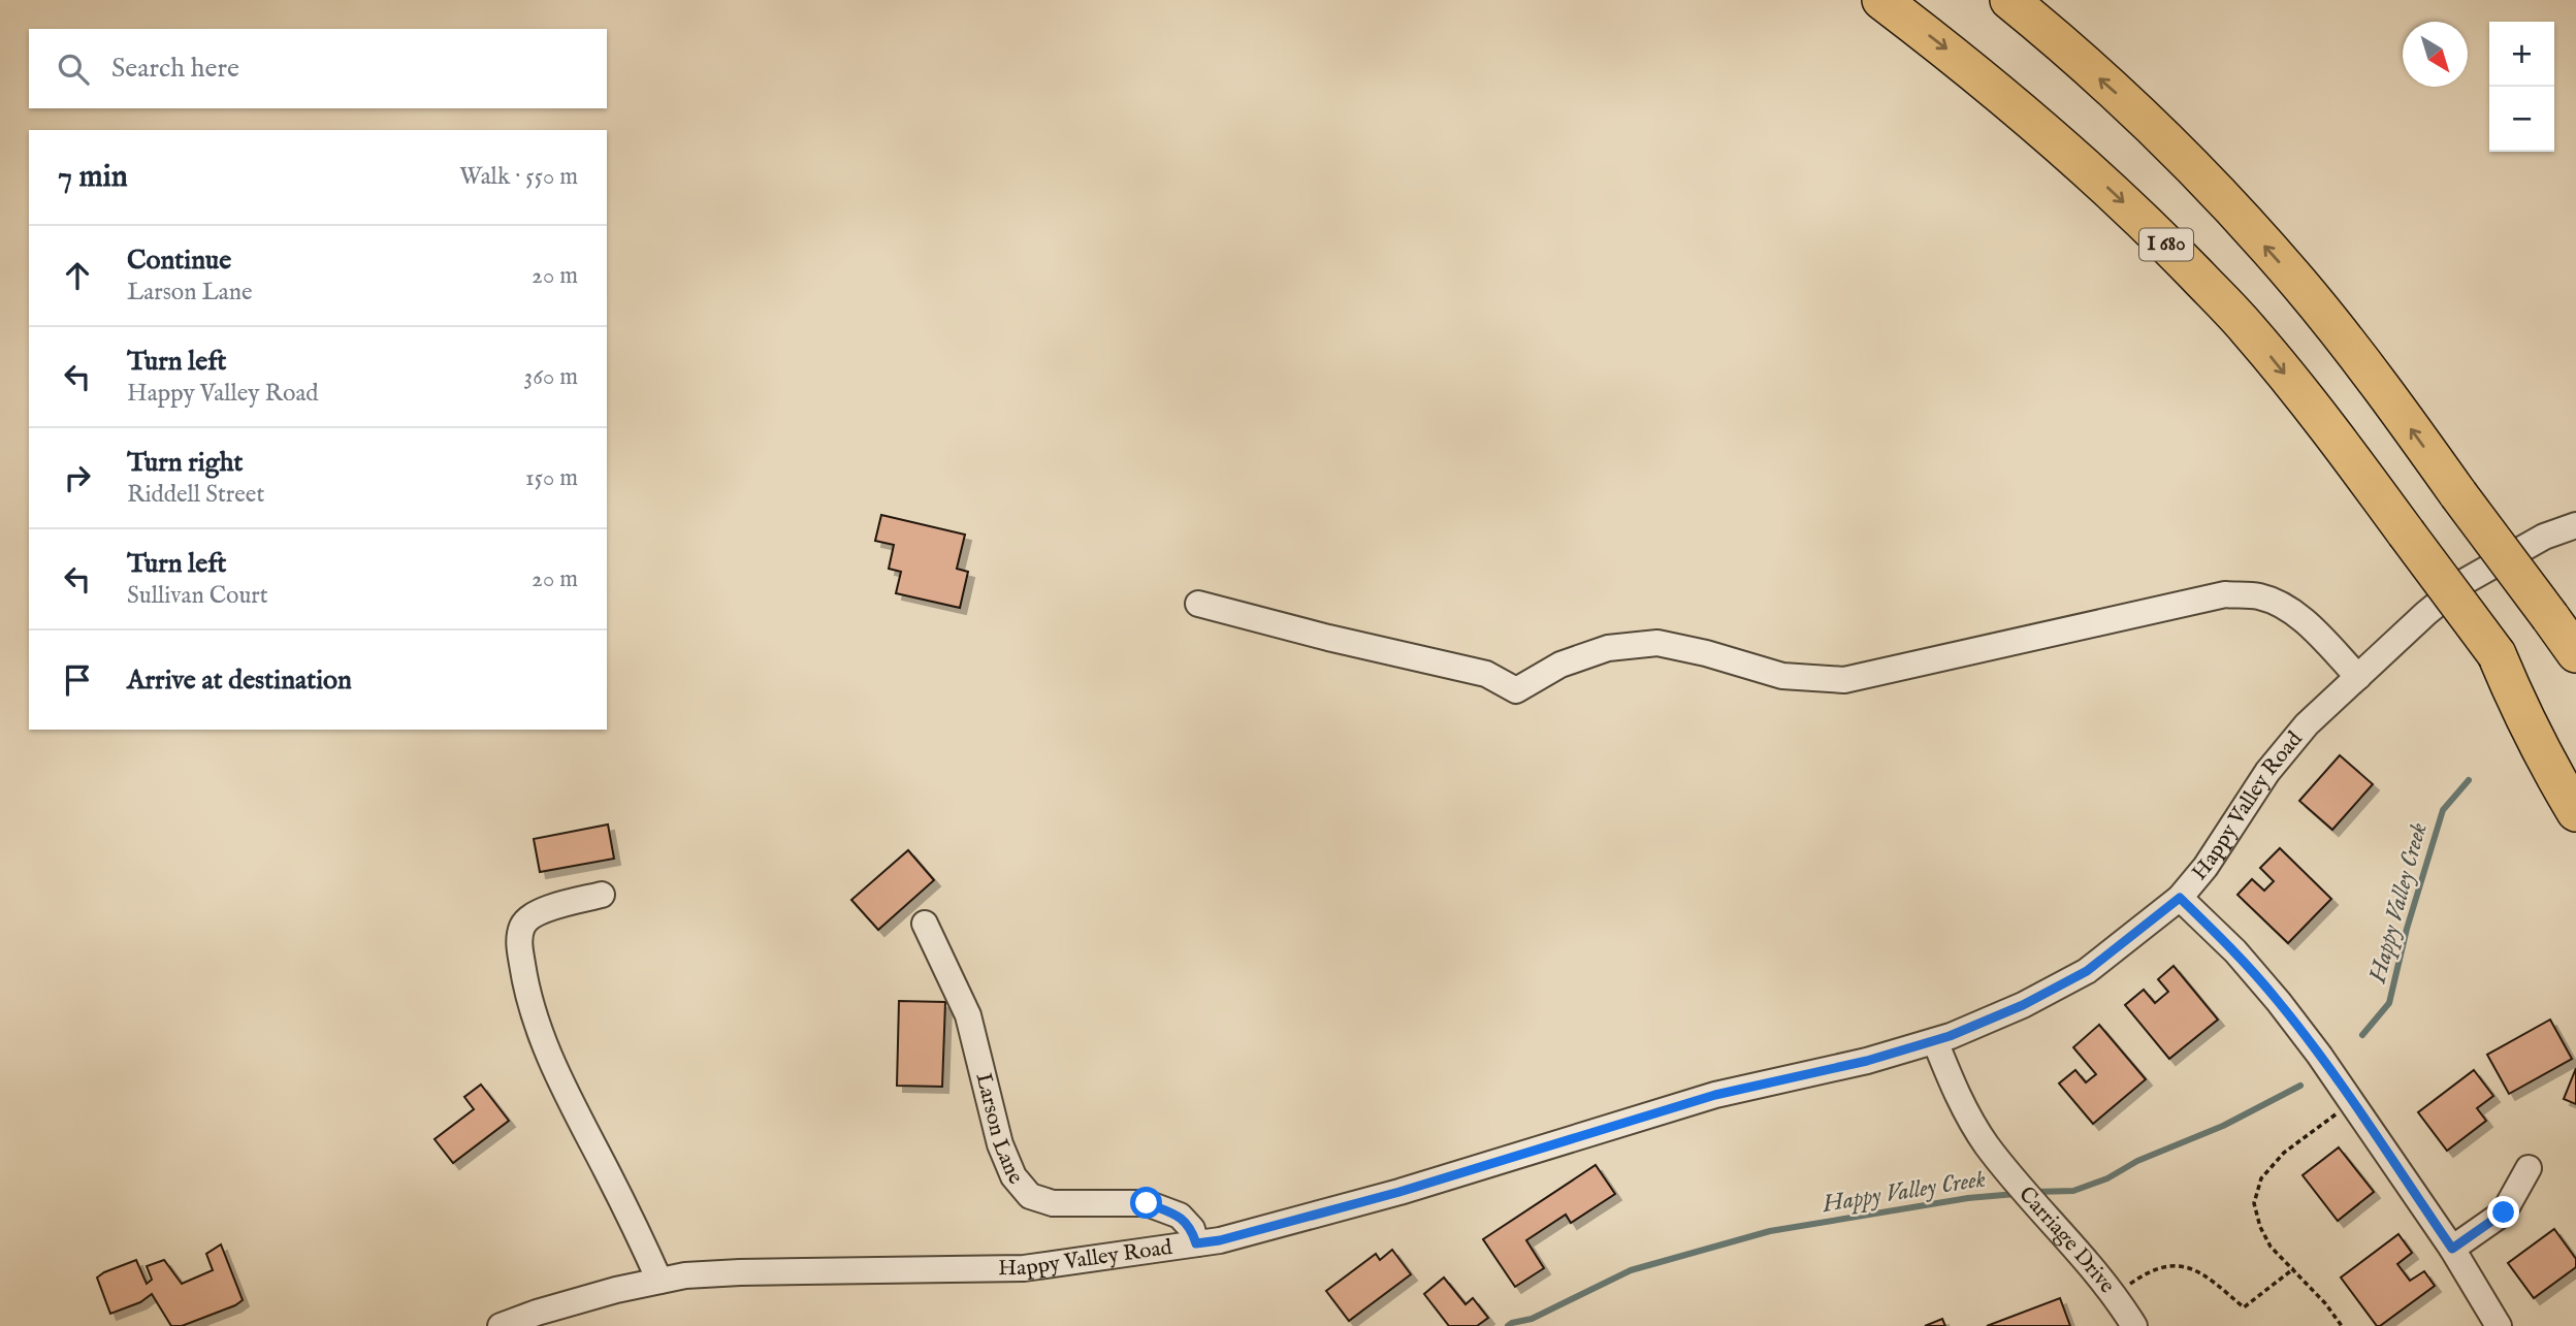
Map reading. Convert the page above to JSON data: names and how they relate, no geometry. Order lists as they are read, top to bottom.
{
  "streets": {
    "highway": ["I 680"],
    "street": ["Happy Valley Road", "Larson Lane", "Carriage Drive"]
  },
  "crossings": [
    ["Happy Valley Road", "Larson Lane"],
    ["Happy Valley Road", "Carriage Drive"]
  ],
  "water": ["Happy Valley Creek"],
  "north": "bottom right",
  "page": {
    "map_buttons": ["+", "−"],
    "search": "Search here",
    "heading": ["7 min", "Walk · 550 m"],
    "list": [
      ["Continue", "Larson Lane", "20 m"],
      ["Turn left", "Happy Valley Road", "360 m"],
      ["Turn right", "Riddell Street", "150 m"],
      ["Turn left", "Sullivan Court", "20 m"],
      "Arrive at destination"
    ]
  }
}
